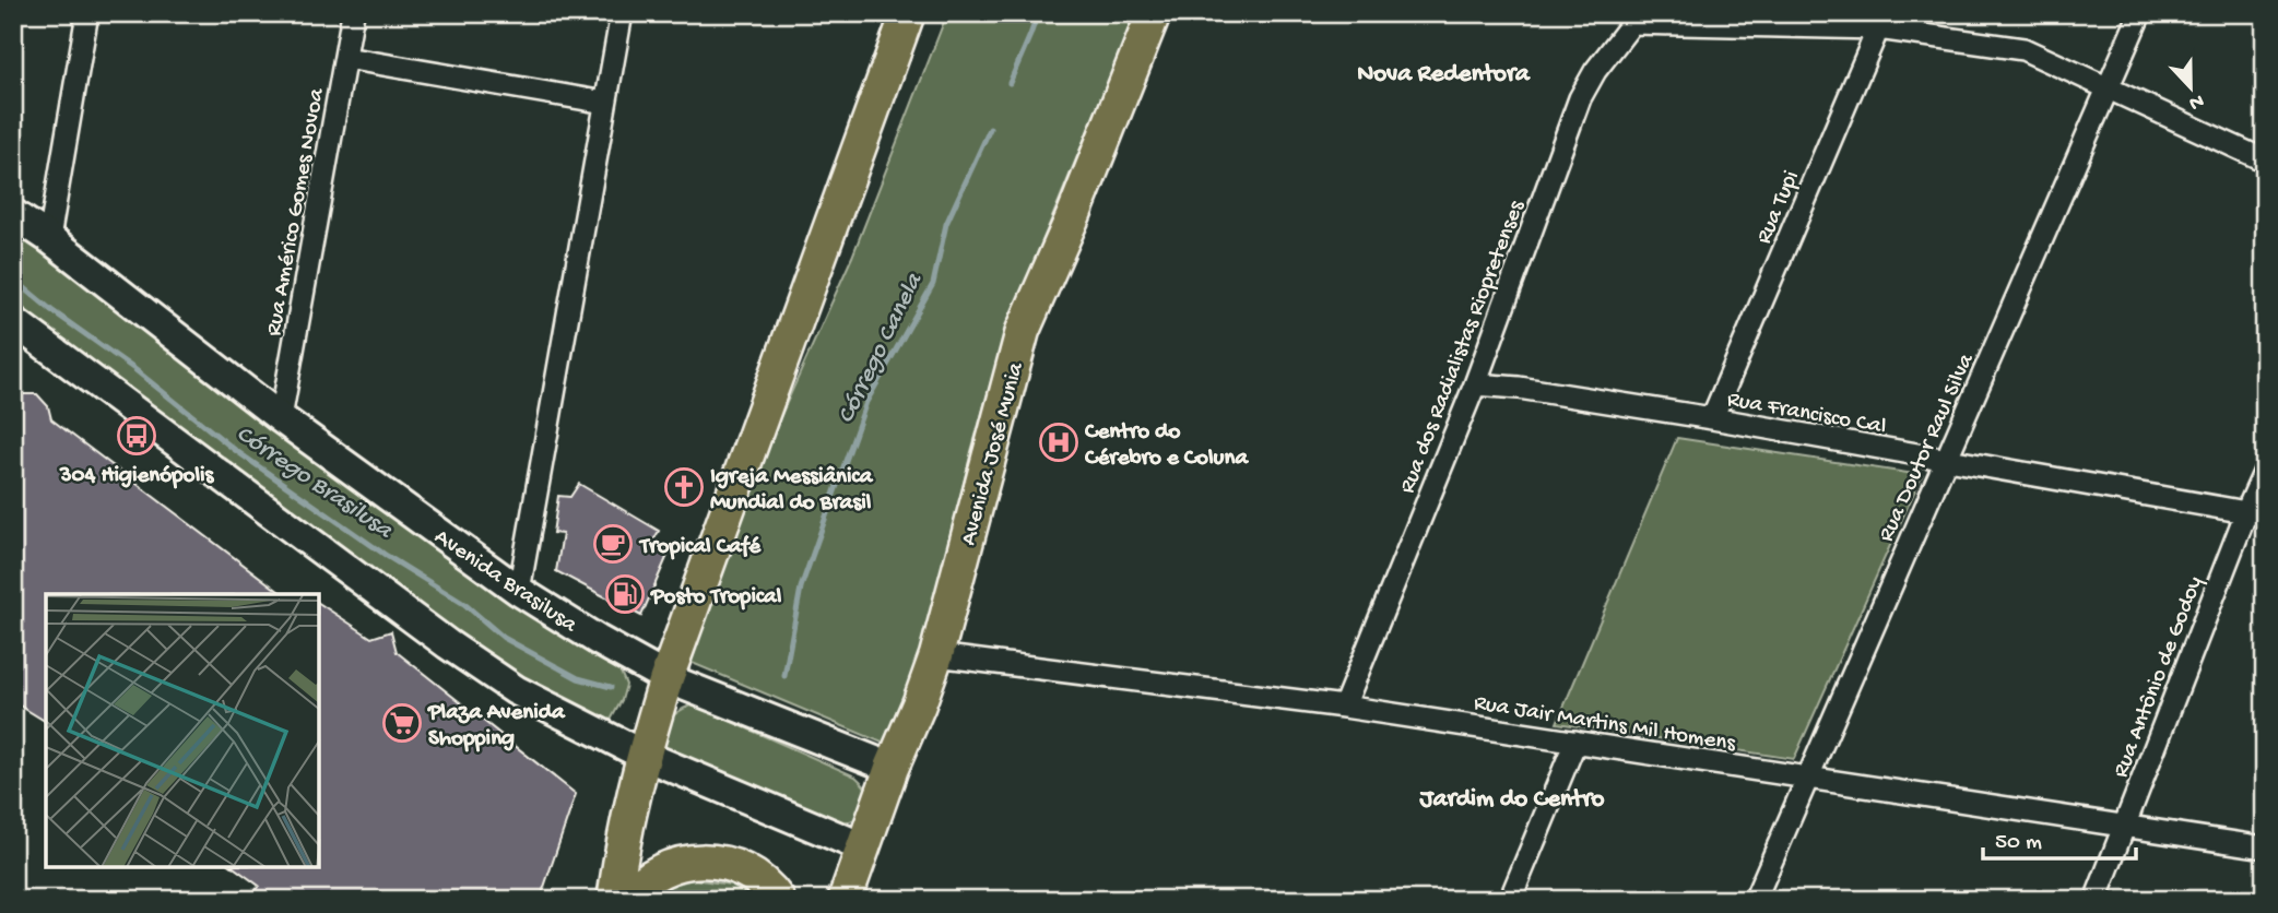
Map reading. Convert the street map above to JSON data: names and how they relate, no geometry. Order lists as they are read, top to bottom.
{
  "streets": {
    "main road": ["Avenida José Munia", "Avenida Brasilusa"],
    "street": [
      "Rua Tupi",
      "Rua Américo Gomes Novoa",
      "Rua dos Radialistas Riopretenses",
      "Rua Francisco Cal",
      "Rua Doutor Raul Silva",
      "Rua Antônio de Godoy",
      "Rua Jair Martins Mil Homens"
    ]
  },
  "crossings": [
    ["Rua Tupi", "Rua Francisco Cal"],
    ["Rua Américo Gomes Novoa", "Avenida Brasilusa"],
    ["Rua dos Radialistas Riopretenses", "Rua Francisco Cal"],
    ["Rua dos Radialistas Riopretenses", "Rua Jair Martins Mil Homens"],
    ["Rua Francisco Cal", "Rua Doutor Raul Silva"],
    ["Rua Francisco Cal", "Rua Antônio de Godoy"],
    ["Rua Doutor Raul Silva", "Rua Jair Martins Mil Homens"],
    ["Avenida José Munia", "Avenida Brasilusa"],
    ["Avenida José Munia", "Rua Jair Martins Mil Homens"],
    ["Rua Antônio de Godoy", "Rua Jair Martins Mil Homens"]
  ],
  "districts": ["Nova Redentora", "Jardim do Centro"],
  "water": ["Córrego Canela", "Córrego Brasilusa"],
  "places": {
    "bus stop": ["304 Higienópolis"],
    "hospital": ["Centro do Cérebro e Coluna"],
    "church": ["Igreja Messiânica Mundial do Brasil"],
    "cafe": ["Tropical Café"],
    "fuel station": ["Posto Tropical"],
    "supermarket": ["Plaza Avenida Shopping"]
  },
  "scale_bar": "50 m",
  "north": "bottom"
}
